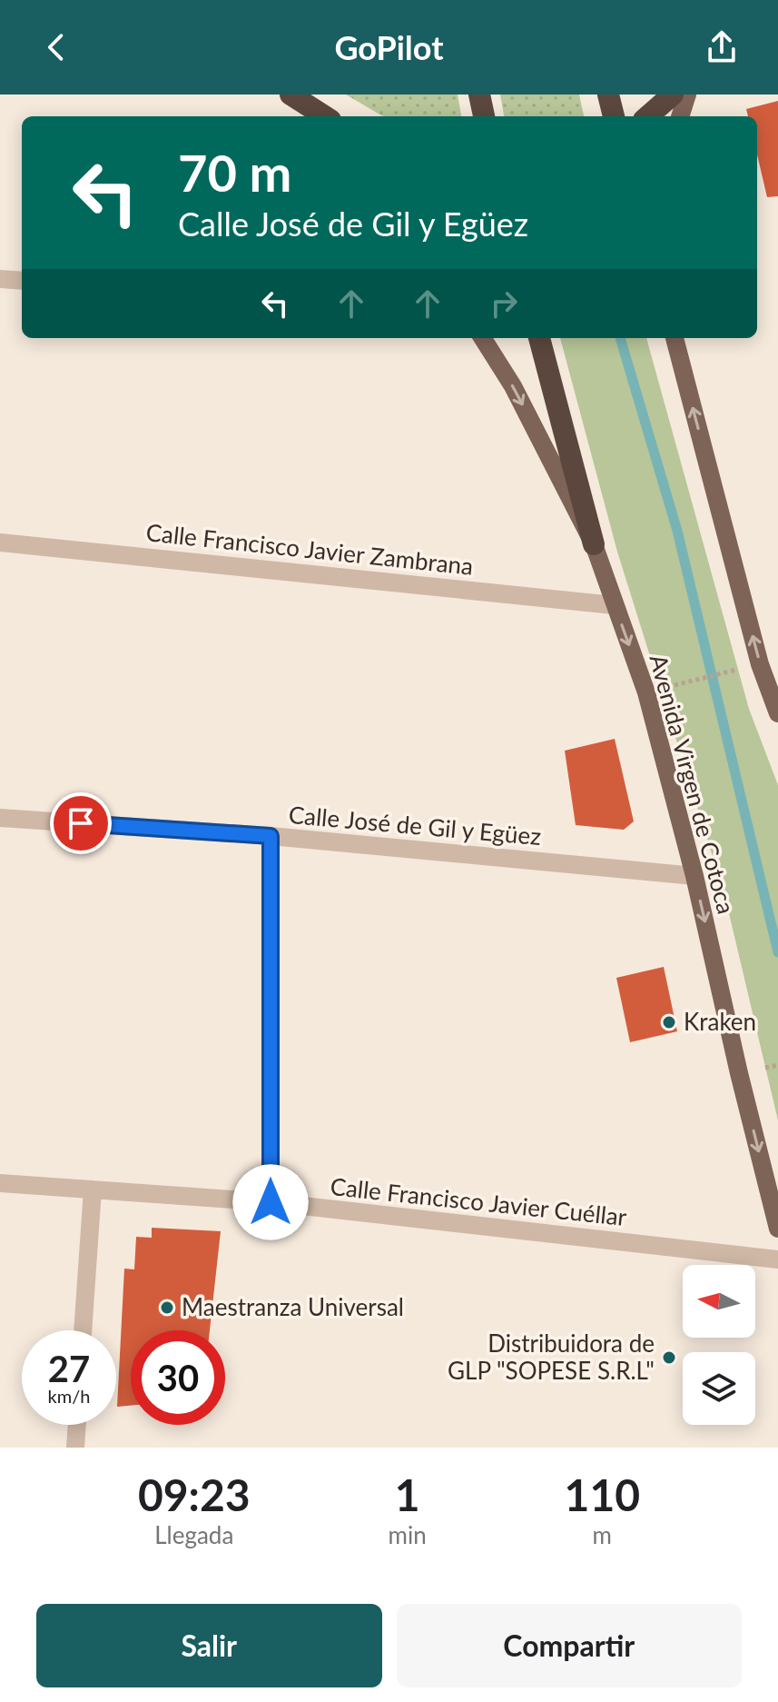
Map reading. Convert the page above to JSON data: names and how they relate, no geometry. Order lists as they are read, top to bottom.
{
  "streets": {
    "main road": ["Avenida Virgen de Cotoca"],
    "street": ["Calle Francisco Javier Zambrana", "Calle José de Gil y Egüez", "Calle Francisco Javier Cuéllar"]
  },
  "crossings": [
    ["Calle Francisco Javier Zambrana", "Avenida Virgen de Cotoca"],
    ["Avenida Virgen de Cotoca", "Calle José de Gil y Egüez"]
  ],
  "places": ["Kraken", "Maestranza Universal", "Distribuidora de GLP \"SOPESE S.R.L\""],
  "north": "left",
  "page": {
    "header": "GoPilot",
    "turn": ["70 m", "Calle José de Gil y Egüez"],
    "speed": "27 km/h",
    "limit": "30",
    "eta": [
      "09:23",
      "Llegada",
      "1",
      "min",
      "110",
      "m"
    ],
    "buttons": ["Salir", "Compartir"]
  }
}
